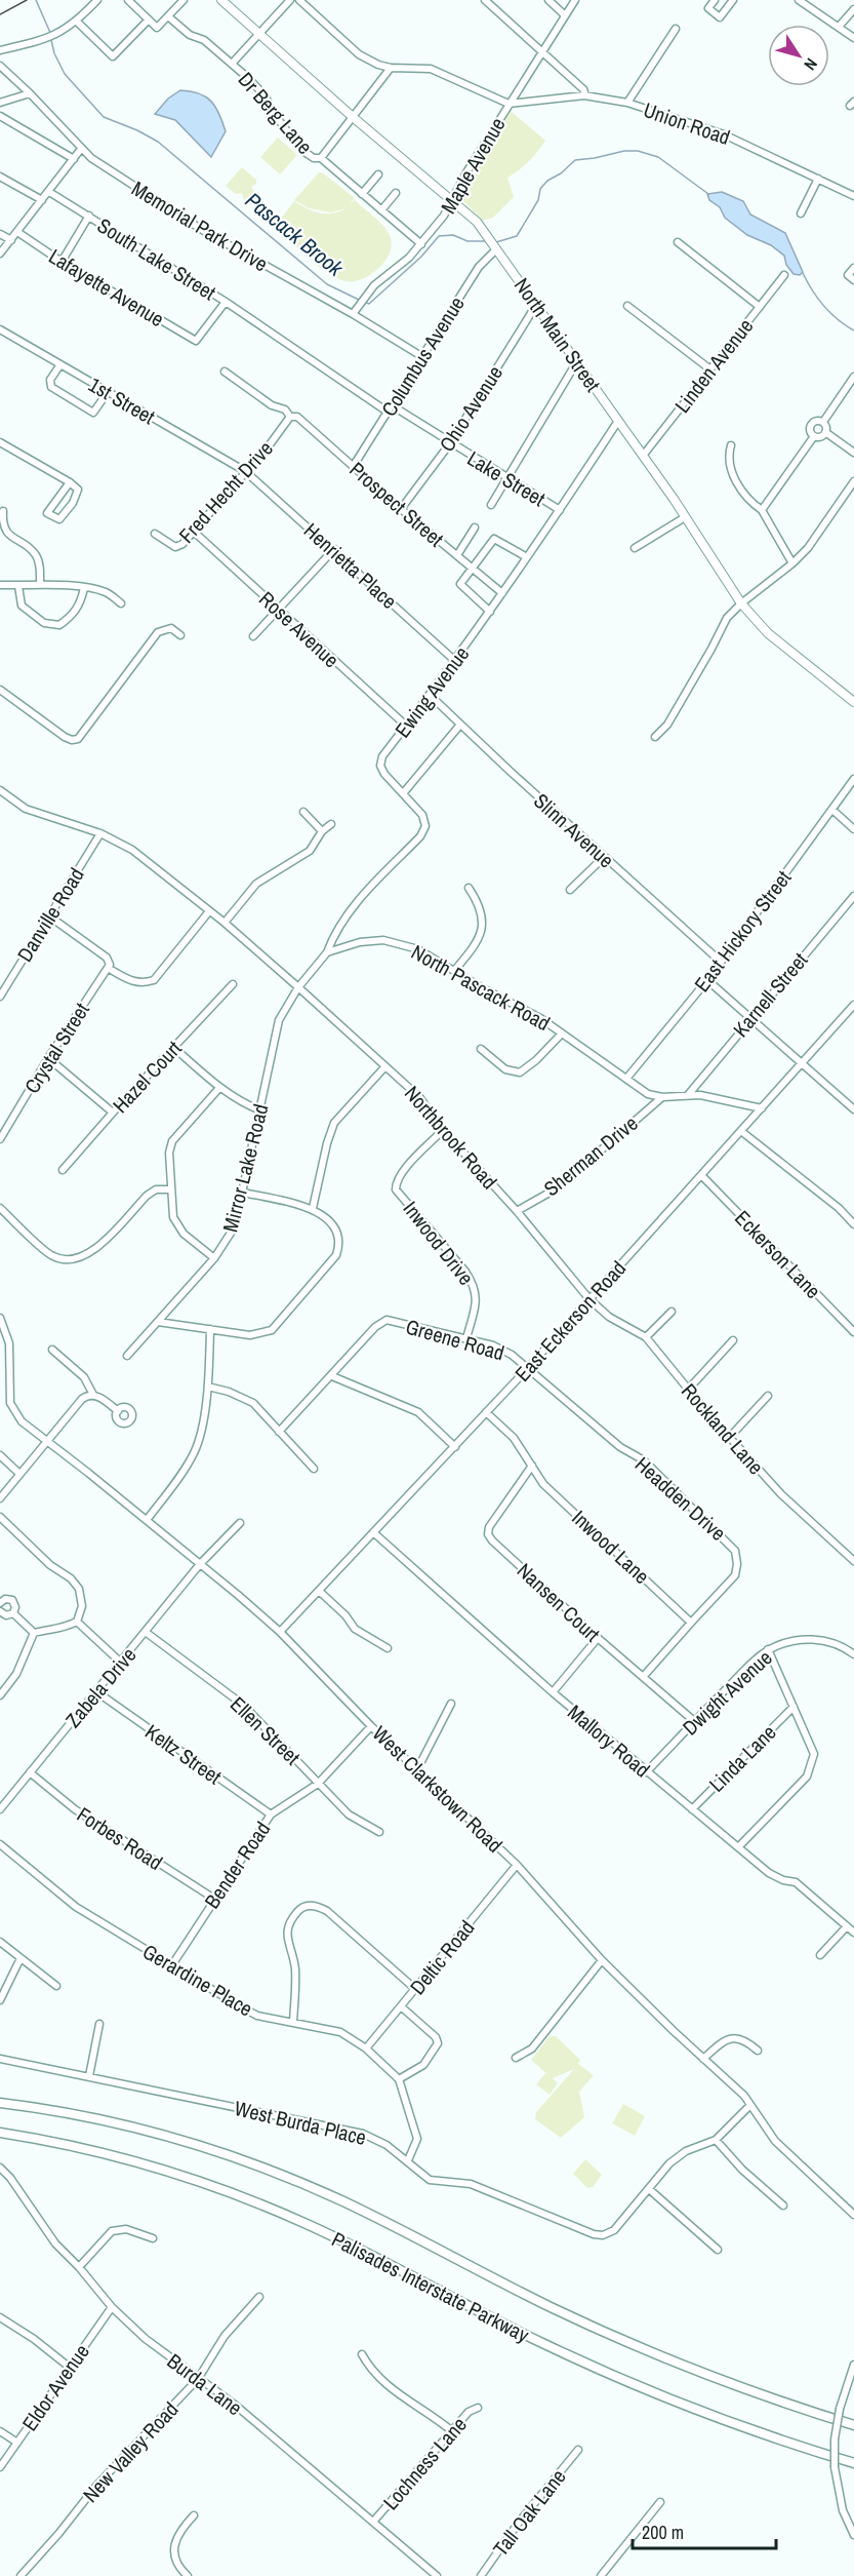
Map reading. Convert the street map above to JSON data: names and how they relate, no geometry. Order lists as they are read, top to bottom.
{
  "streets": {
    "highway": ["Palisades Interstate Parkway"],
    "main road": ["North Main Street"],
    "street": [
      "Dr Berg Lane",
      "Union Road",
      "Maple Avenue",
      "Memorial Park Drive",
      "South Lake Street",
      "Lafayette Avenue",
      "Columbus Avenue",
      "Linden Avenue",
      "1st Street",
      "Ohio Avenue",
      "Lake Street",
      "Fred Hecht Drive",
      "Prospect Street",
      "Henrietta Place",
      "Rose Avenue",
      "Ewing Avenue",
      "Slinn Avenue",
      "Danville Road",
      "East Hickory Street",
      "North Pascack Road",
      "Karnell Street",
      "Crystal Street",
      "Hazel Court",
      "Northbrook Road",
      "Sherman Drive",
      "Mirror Lake Road",
      "Inwood Drive",
      "Eckerson Lane",
      "East Eckerson Road",
      "Greene Road",
      "Rockland Lane",
      "Headden Drive",
      "Inwood Lane",
      "Nansen Court",
      "Zabela Drive",
      "Dwight Avenue",
      "Ellen Street",
      "Mallory Road",
      "Keltz Street",
      "Linda Lane",
      "West Clarkstown Road",
      "Forbes Road",
      "Bender Road",
      "Deltic Road",
      "Gerardine Place",
      "West Burda Place",
      "Burda Lane",
      "Eldor Avenue",
      "New Valley Road",
      "Lochness Lane",
      "Tall Oak Lane"
    ]
  },
  "crossings": [
    ["Dr Berg Lane", "Maple Avenue"],
    ["Dr Berg Lane", "North Main Street"],
    ["Union Road", "Maple Avenue"],
    ["Maple Avenue", "Memorial Park Drive"],
    ["Maple Avenue", "North Main Street"],
    ["Memorial Park Drive", "Columbus Avenue"],
    ["South Lake Street", "Lafayette Avenue"],
    ["North Main Street", "Columbus Avenue"],
    ["North Main Street", "Linden Avenue"],
    ["North Main Street", "Ohio Avenue"],
    ["North Main Street", "Ewing Avenue"],
    ["Columbus Avenue", "Lake Street"],
    ["Columbus Avenue", "Prospect Street"],
    ["1st Street", "Fred Hecht Drive"],
    ["1st Street", "Henrietta Place"],
    ["Ohio Avenue", "Lake Street"],
    ["Ohio Avenue", "Prospect Street"],
    ["Lake Street", "Ewing Avenue"],
    ["Fred Hecht Drive", "Prospect Street"],
    ["Fred Hecht Drive", "Henrietta Place"],
    ["Fred Hecht Drive", "Rose Avenue"],
    ["Prospect Street", "Ewing Avenue"],
    ["Henrietta Place", "Ewing Avenue"],
    ["Rose Avenue", "Ewing Avenue"],
    ["Ewing Avenue", "Slinn Avenue"],
    ["Ewing Avenue", "North Pascack Road"],
    ["Slinn Avenue", "East Hickory Street"],
    ["East Hickory Street", "North Pascack Road"],
    ["North Pascack Road", "Karnell Street"],
    ["North Pascack Road", "Sherman Drive"],
    ["North Pascack Road", "East Eckerson Road"],
    ["Northbrook Road", "Sherman Drive"],
    ["Northbrook Road", "Mirror Lake Road"],
    ["Northbrook Road", "Inwood Drive"],
    ["Northbrook Road", "East Eckerson Road"],
    ["Northbrook Road", "Rockland Lane"],
    ["Inwood Drive", "Greene Road"],
    ["Eckerson Lane", "East Eckerson Road"],
    ["East Eckerson Road", "Greene Road"],
    ["East Eckerson Road", "Rockland Lane"],
    ["East Eckerson Road", "Headden Drive"],
    ["East Eckerson Road", "Inwood Lane"],
    ["East Eckerson Road", "Mallory Road"],
    ["East Eckerson Road", "West Clarkstown Road"],
    ["Greene Road", "Headden Drive"],
    ["Headden Drive", "Inwood Lane"],
    ["Inwood Lane", "Nansen Court"],
    ["Nansen Court", "Dwight Avenue"],
    ["Zabela Drive", "Ellen Street"],
    ["Zabela Drive", "Keltz Street"],
    ["Zabela Drive", "West Clarkstown Road"],
    ["Zabela Drive", "Forbes Road"],
    ["Dwight Avenue", "Mallory Road"],
    ["Ellen Street", "Bender Road"],
    ["Mallory Road", "Linda Lane"],
    ["Keltz Street", "Bender Road"],
    ["West Clarkstown Road", "Bender Road"],
    ["West Clarkstown Road", "Deltic Road"],
    ["West Clarkstown Road", "West Burda Place"],
    ["Forbes Road", "Bender Road"],
    ["Bender Road", "Gerardine Place"],
    ["Deltic Road", "Gerardine Place"],
    ["Gerardine Place", "West Burda Place"],
    ["Burda Lane", "Eldor Avenue"],
    ["Burda Lane", "New Valley Road"],
    ["Burda Lane", "Lochness Lane"]
  ],
  "water": ["Pascack Brook"],
  "scale_bar": "200 m",
  "north": "bottom right"
}
